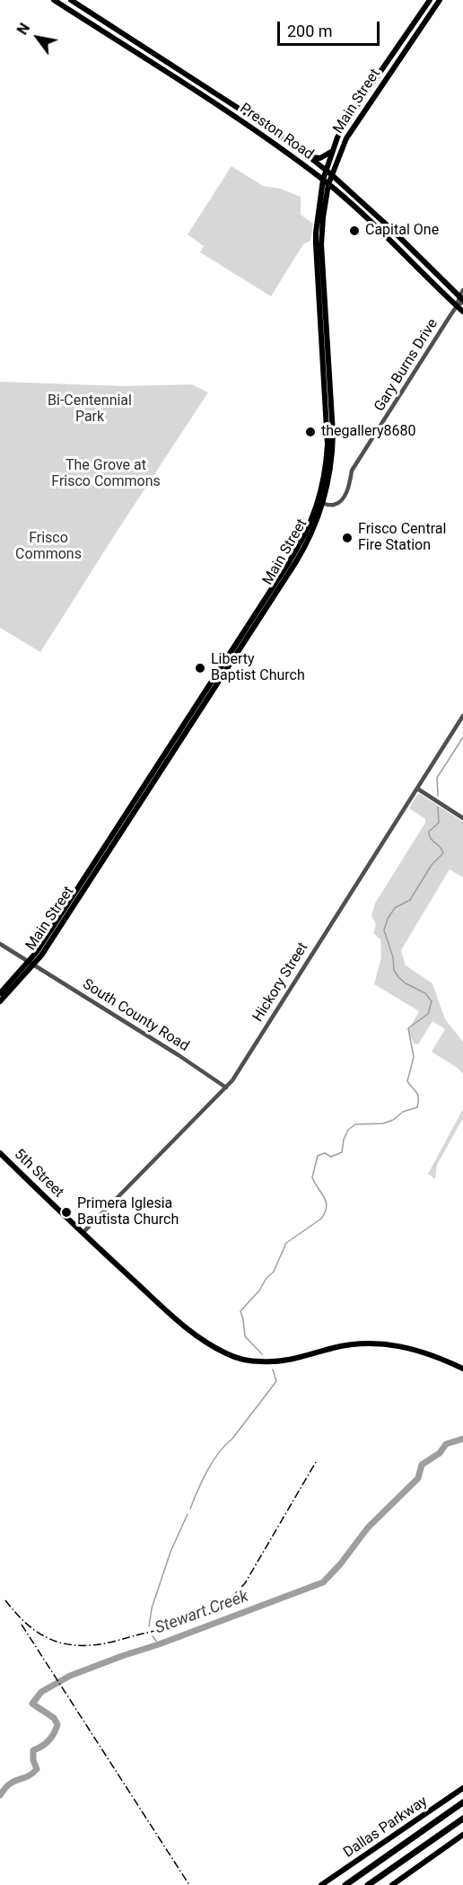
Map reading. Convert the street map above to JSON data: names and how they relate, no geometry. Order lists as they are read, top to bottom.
{
  "streets": {
    "main road": [
      "Main Street",
      "Preston Road",
      "5th Street",
      "Dallas Parkway"
    ],
    "street": ["Gary Burns Drive", "Hickory Street", "South County Road"]
  },
  "crossings": [
    ["Main Street", "Preston Road"],
    ["Main Street", "Gary Burns Drive"],
    ["Main Street", "South County Road"],
    ["Preston Road", "Gary Burns Drive"],
    ["Hickory Street", "South County Road"],
    ["Hickory Street", "5th Street"]
  ],
  "water": ["Stewart Creek"],
  "parks": ["Bi-Centennial Park", "The Grove at Frisco Commons", "Frisco Commons"],
  "places": [
    "Capital One",
    "thegallery8680",
    "Frisco Central Fire Station",
    "Liberty Baptist Church",
    "Primera Iglesia Bautista Church"
  ],
  "scale_bar": "200 m",
  "north": "top left"
}
